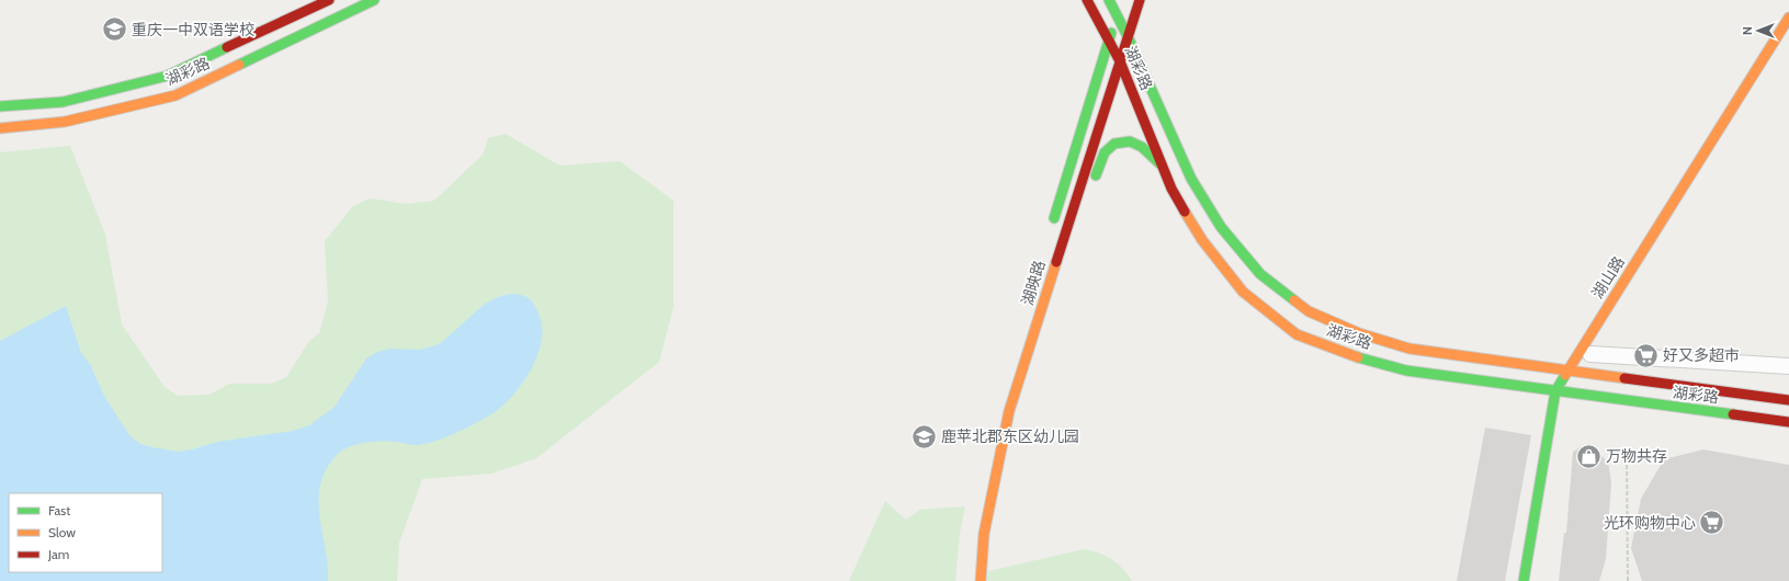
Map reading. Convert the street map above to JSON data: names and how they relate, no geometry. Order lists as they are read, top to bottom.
{
  "streets": {
    "main road": ["湖彩路", "湖山路", "湖映路"]
  },
  "crossings": [
    ["湖彩路", "湖山路"],
    ["湖彩路", "湖映路"]
  ],
  "places": {
    "school or university": ["重庆一中双语学校", "鹿苹北郡东区幼儿园"],
    "supermarket": ["好又多超市", "光环购物中心"],
    "shop": ["万物共存"]
  },
  "legend": ["Fast", "Slow", "Jam"],
  "north": "left"
}
